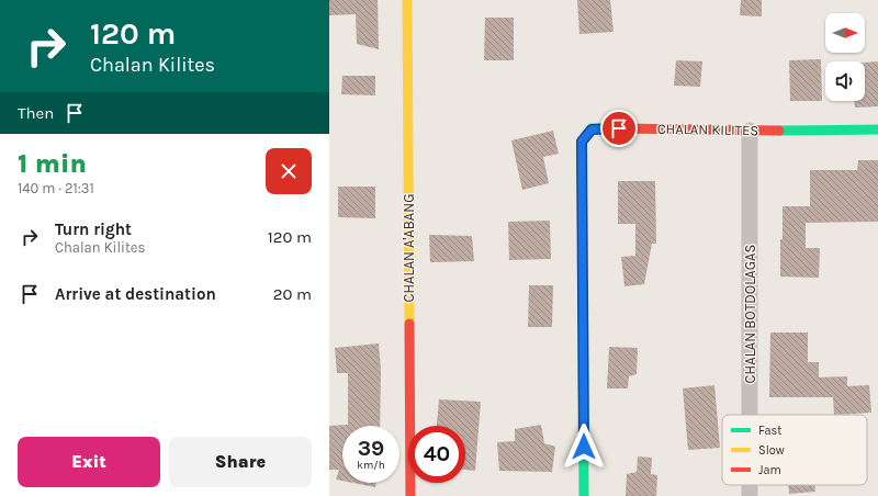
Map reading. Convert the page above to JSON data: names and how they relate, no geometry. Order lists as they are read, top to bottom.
{
  "streets": {
    "street": ["CHALAN KILITES", "CHALAN A'ABANG", "CHALAN BOTDOLAGAS"]
  },
  "crossings": [
    ["CHALAN KILITES", "CHALAN BOTDOLAGAS"]
  ],
  "legend": ["Fast", "Slow", "Jam"],
  "north": "right",
  "page": {
    "turn": ["120 m", "Chalan Kilites"],
    "then": "Then",
    "heading": ["1 min", "140 m · 21:31"],
    "list": [
      {
        "name": "Turn right",
        "note": "Chalan Kilites",
        "value": "120 m"
      },
      {
        "name": "Arrive at destination",
        "value": "20 m"
      }
    ],
    "speed": "39 km/h",
    "limit": "40",
    "buttons": ["Exit", "Share"]
  }
}
